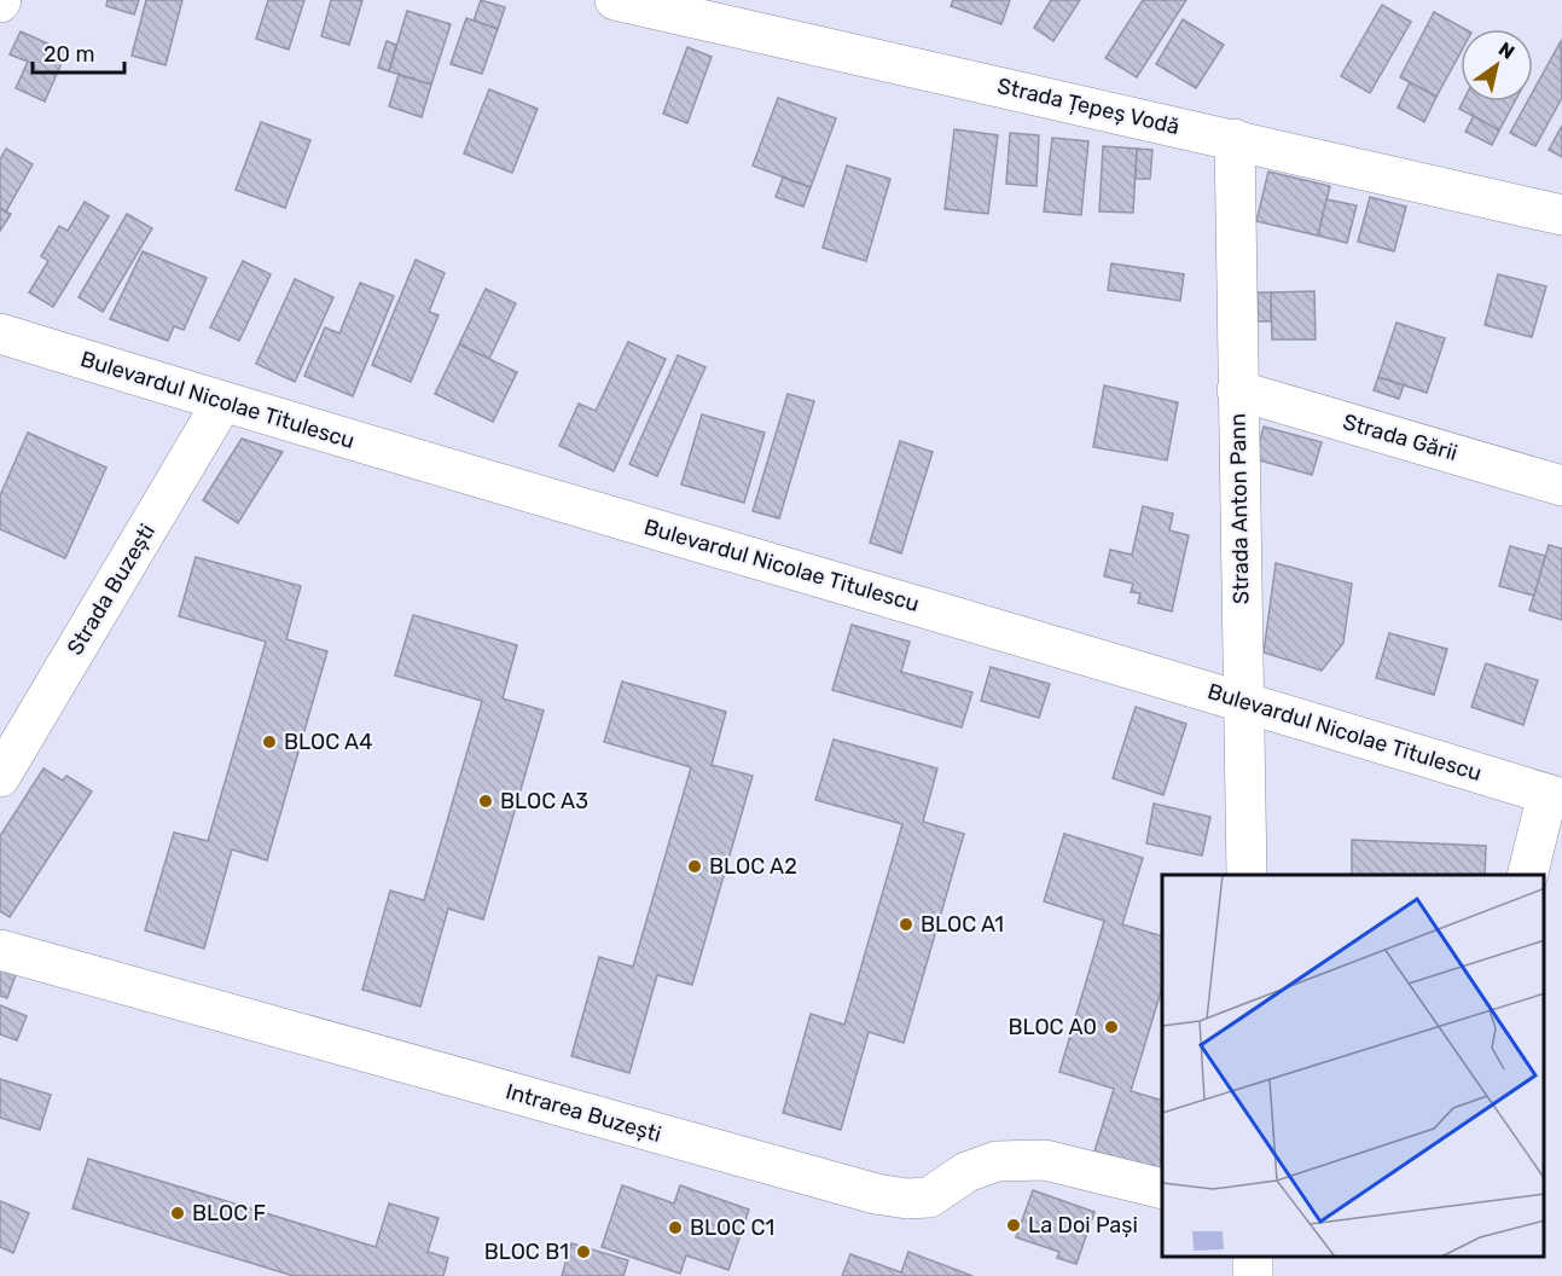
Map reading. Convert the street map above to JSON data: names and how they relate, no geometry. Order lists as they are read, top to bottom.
{
  "streets": {
    "street": [
      "Strada Țepeș Vodă",
      "Bulevardul Nicolae Titulescu",
      "Strada Gării",
      "Strada Anton Pann",
      "Strada Buzești",
      "Intrarea Buzești"
    ]
  },
  "crossings": [
    ["Strada Țepeș Vodă", "Strada Anton Pann"],
    ["Bulevardul Nicolae Titulescu", "Strada Anton Pann"],
    ["Bulevardul Nicolae Titulescu", "Strada Buzești"],
    ["Strada Gării", "Strada Anton Pann"]
  ],
  "places": [
    "BLOC A4",
    "BLOC A3",
    "BLOC A2",
    "BLOC A1",
    "BLOC A0",
    "BLOC F",
    "La Doi Pași",
    "BLOC C1",
    "BLOC B1"
  ],
  "scale_bar": "20 m",
  "north": "top right"
}
